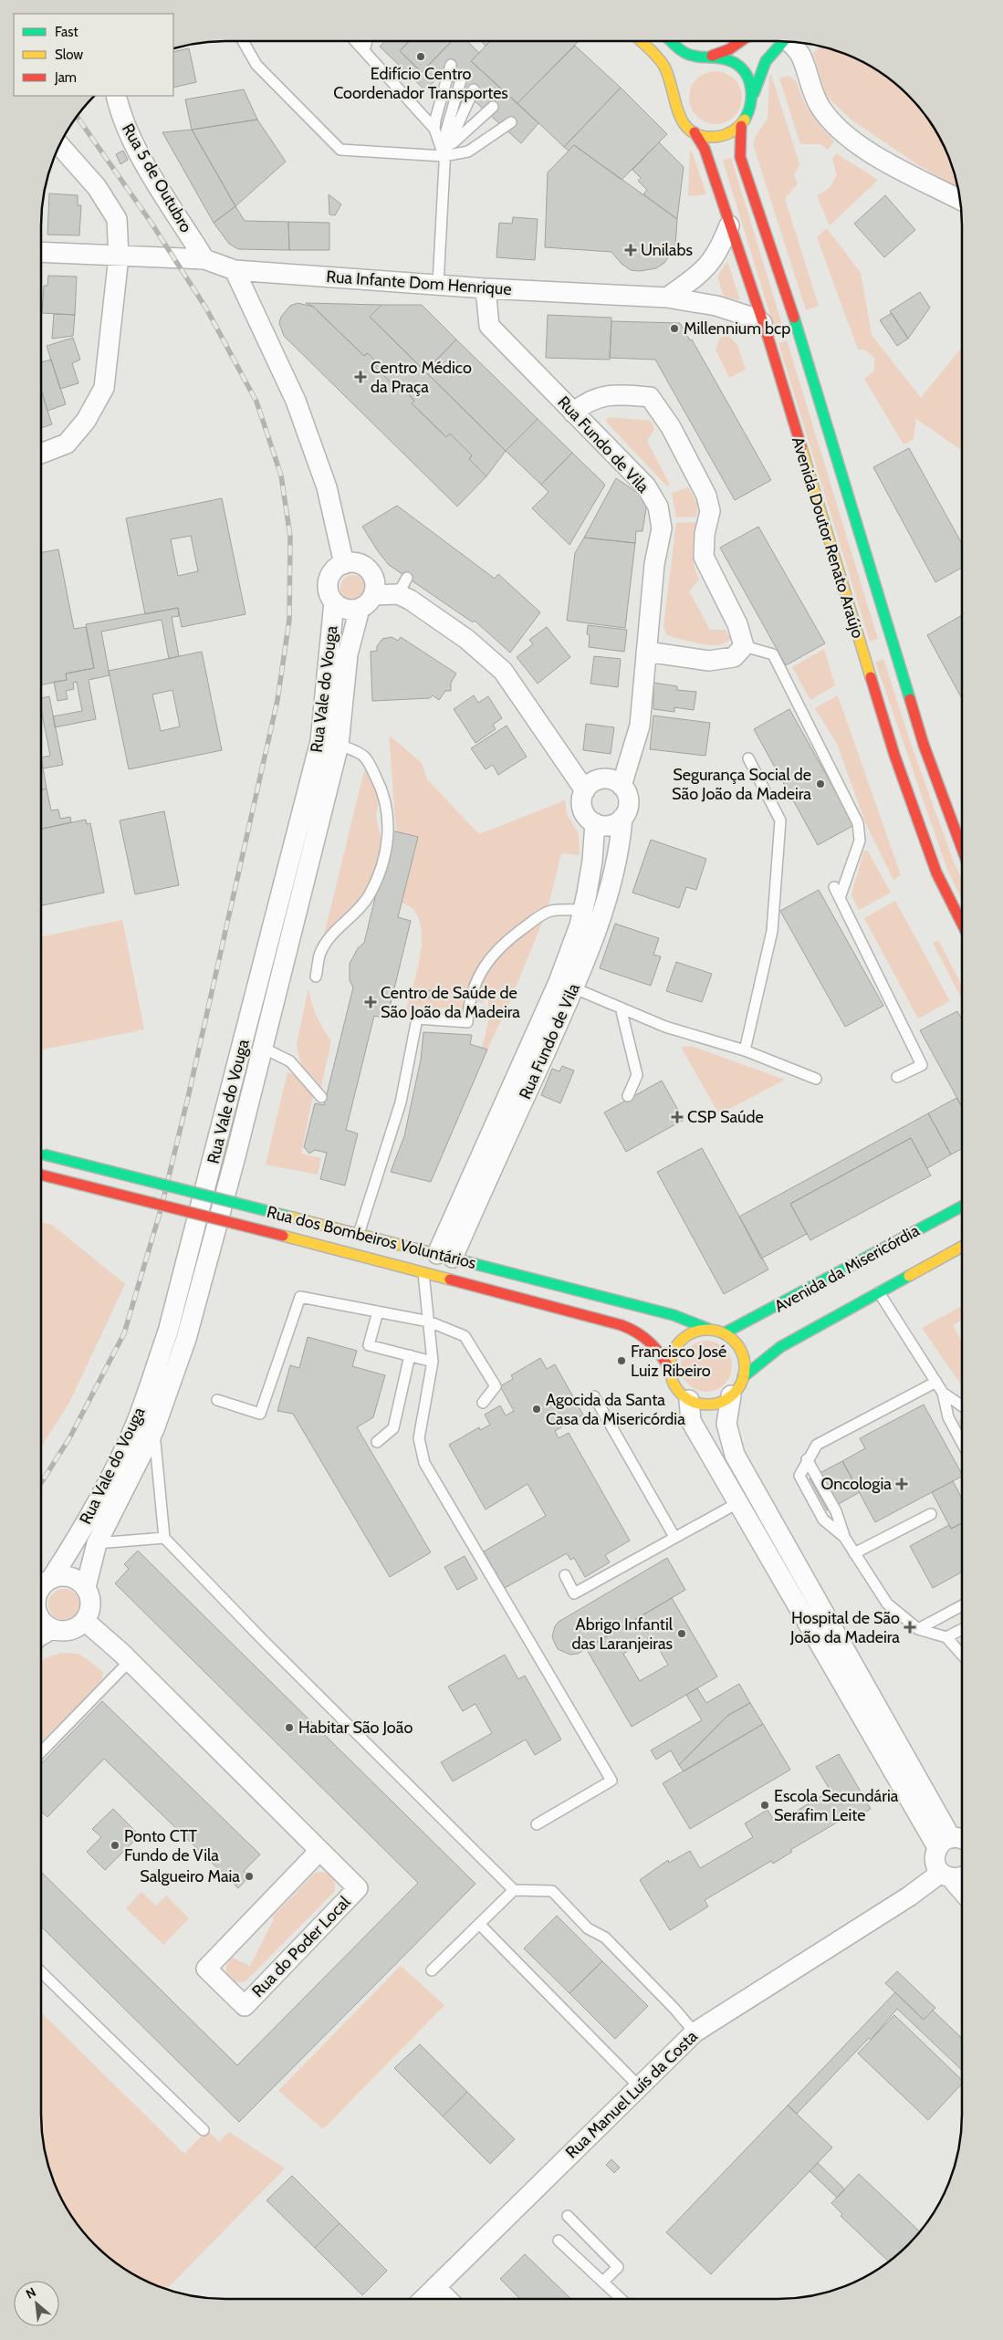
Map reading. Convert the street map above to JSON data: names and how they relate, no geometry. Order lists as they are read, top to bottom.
{
  "streets": {
    "street": [
      "Rua 5 de Outubro",
      "Rua Infante Dom Henrique",
      "Rua Fundo de Vila",
      "Avenida Doutor Renato Araújo",
      "Rua Vale do Vouga",
      "Rua dos Bombeiros Voluntários",
      "Avenida da Misericórdia",
      "Rua do Poder Local",
      "Rua Manuel Luís da Costa"
    ]
  },
  "crossings": [
    ["Rua 5 de Outubro", "Rua Infante Dom Henrique"],
    ["Rua Infante Dom Henrique", "Rua Fundo de Vila"],
    ["Rua Infante Dom Henrique", "Avenida Doutor Renato Araújo"],
    ["Rua Fundo de Vila", "Rua dos Bombeiros Voluntários"],
    ["Rua Vale do Vouga", "Rua do Poder Local"],
    ["Rua dos Bombeiros Voluntários", "Avenida da Misericórdia"]
  ],
  "places": {
    "other": [
      "Edifício Centro Coordenador Transportes",
      "Millennium bcp",
      "Segurança Social de São João da Madeira",
      "Francisco José Luiz Ribeiro",
      "Agocida da Santa Casa da Misericórdia",
      "Abrigo Infantil das Laranjeiras",
      "Habitar São João",
      "Escola Secundária Serafim Leite",
      "Ponto CTT Fundo de Vila",
      "Salgueiro Maia"
    ],
    "health": [
      "Unilabs",
      "Centro Médico da Praça",
      "Centro de Saúde de São João da Madeira",
      "CSP Saúde",
      "Oncologia",
      "Hospital de São João da Madeira"
    ]
  },
  "legend": ["Fast", "Slow", "Jam"],
  "north": "top left"
}
